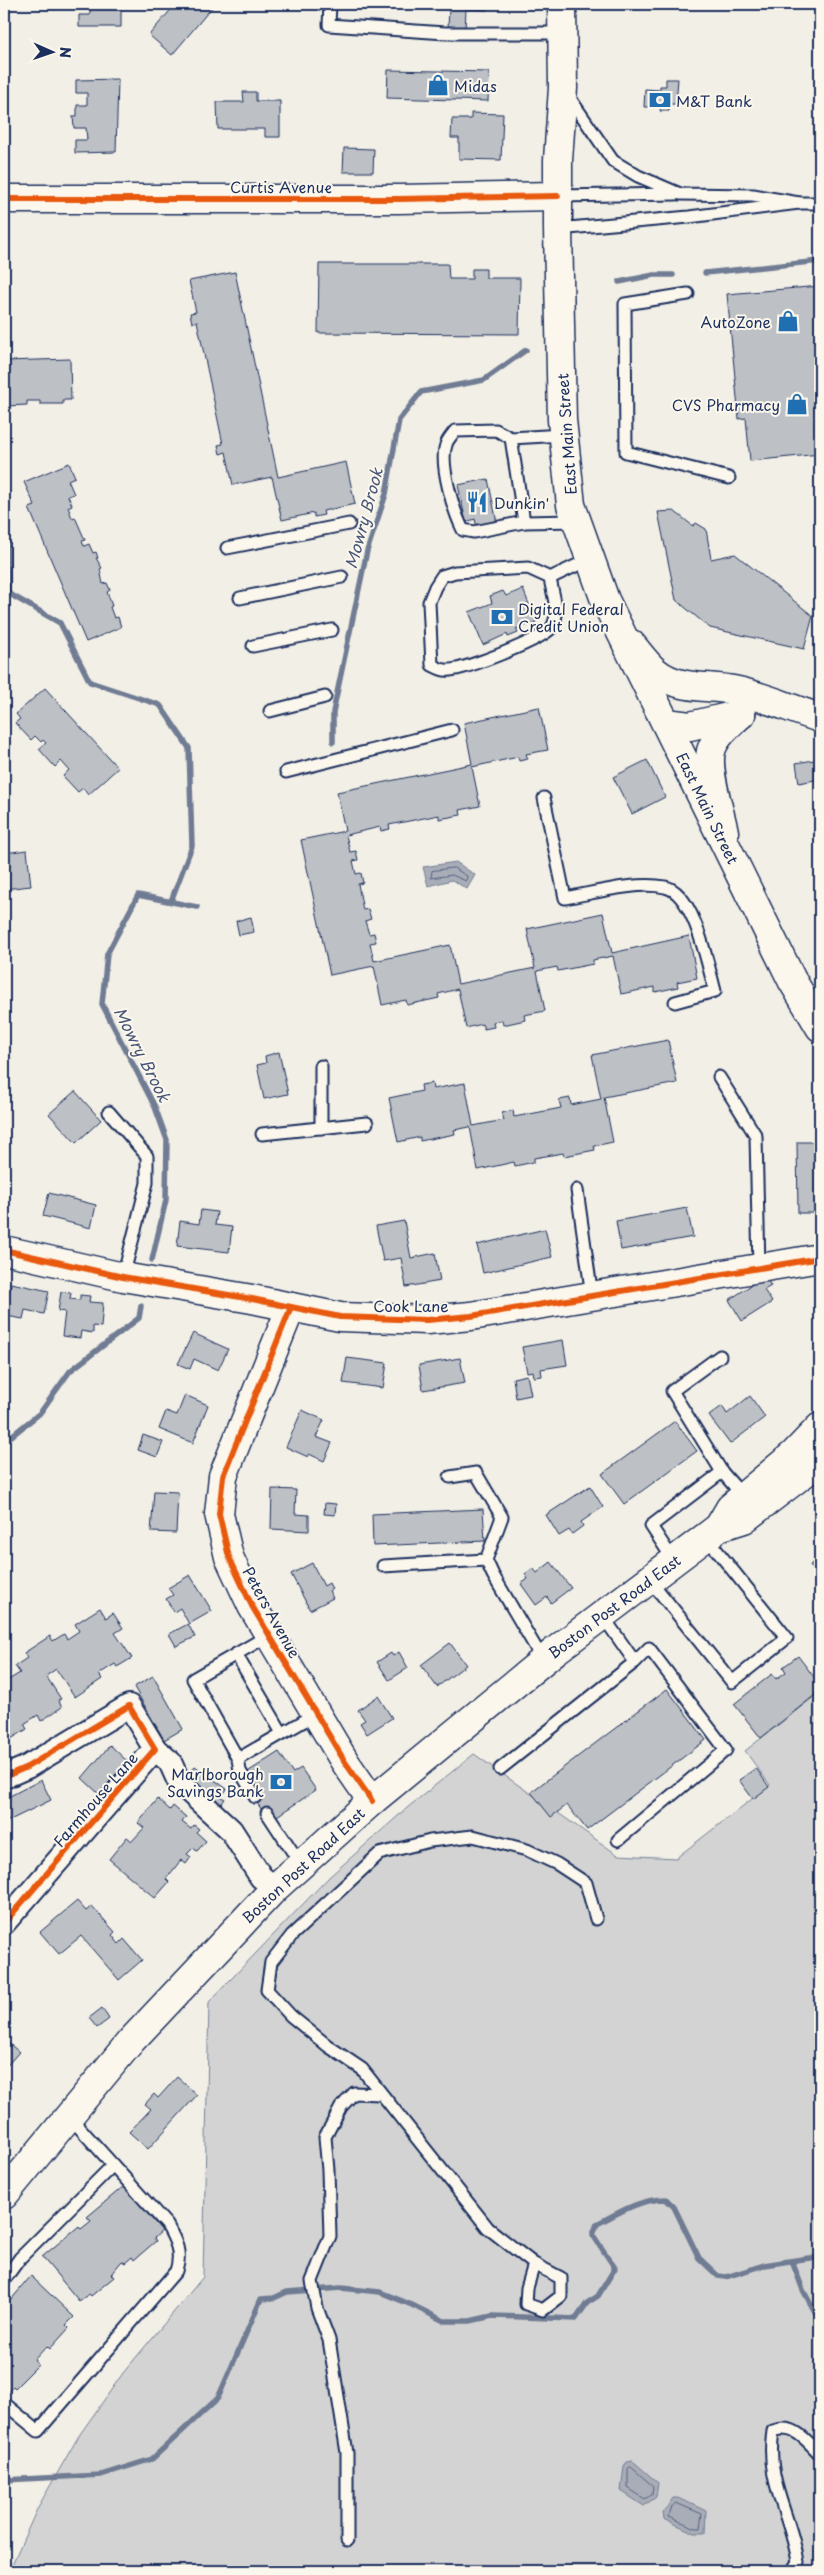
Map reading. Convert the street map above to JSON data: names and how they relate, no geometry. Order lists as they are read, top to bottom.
{
  "streets": {
    "main road": [
      "Curtis Avenue",
      "East Main Street",
      "Cook Lane",
      "Boston Post Road East",
      "Peters Avenue"
    ],
    "street": ["Farmhouse Lane"]
  },
  "crossings": [
    ["Curtis Avenue", "East Main Street"],
    ["Cook Lane", "Peters Avenue"],
    ["Boston Post Road East", "Peters Avenue"]
  ],
  "water": ["Mowry Brook"],
  "places": {
    "shop": ["Midas", "AutoZone", "CVS Pharmacy"],
    "bank": ["M&T Bank", "Digital Federal Credit Union", "Marlborough Savings Bank"],
    "restaurant": ["Dunkin'"]
  },
  "north": "right"
}
